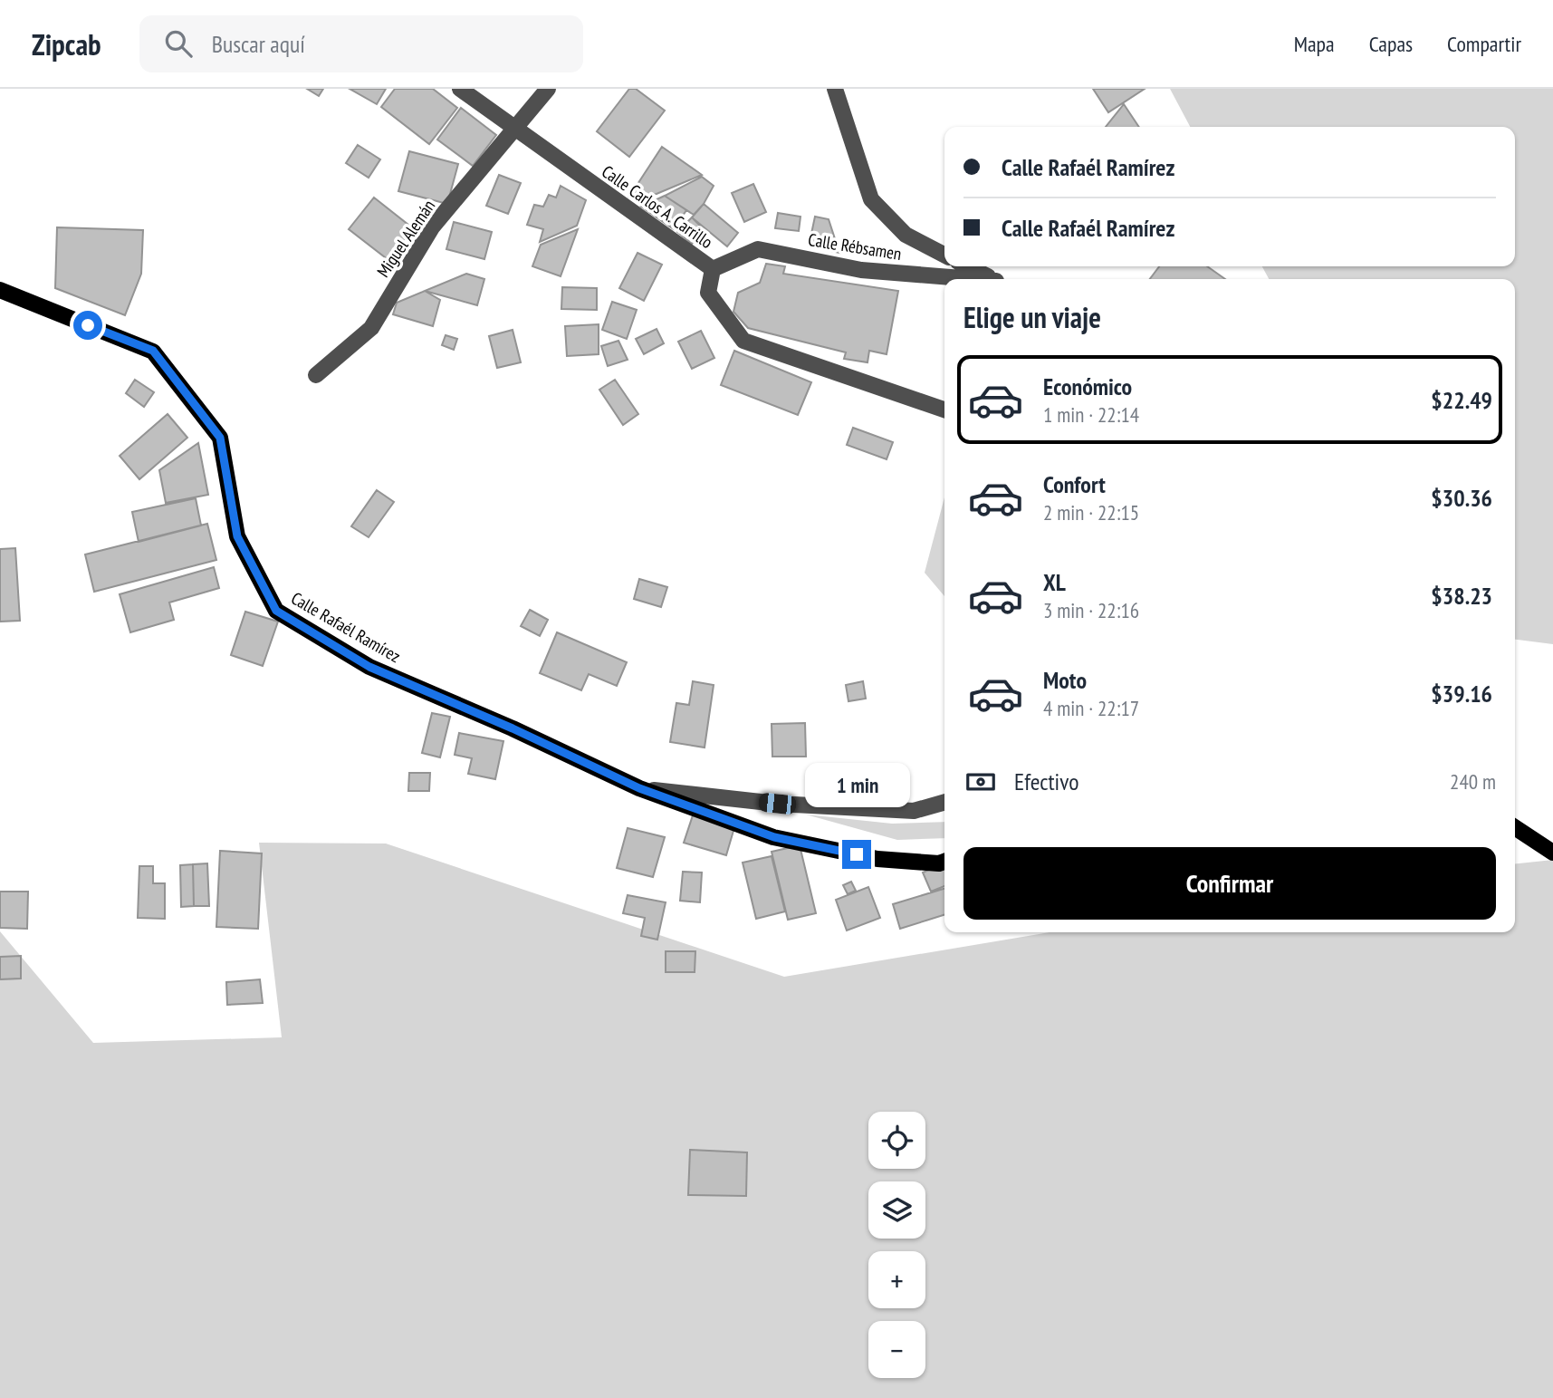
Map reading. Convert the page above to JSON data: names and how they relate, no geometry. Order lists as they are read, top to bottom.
{
  "streets": {
    "main road": ["Calle Rafaél Ramírez"],
    "street": ["Calle Carlos A. Carrillo", "Miguel Alemán", "Calle Rébsamen"]
  },
  "crossings": [
    ["Calle Carlos A. Carrillo", "Miguel Alemán"],
    ["Calle Carlos A. Carrillo", "Calle Rébsamen"]
  ],
  "page": {
    "header": "Zipcab",
    "search": "Buscar aquí",
    "nav": ["Mapa", "Capas", "Compartir"],
    "banner": ["Calle Rafaél Ramírez", "Calle Rafaél Ramírez"],
    "heading": "Elige un viaje",
    "list": [
      {
        "name": "Económico",
        "note": "1 min · 22:14",
        "value": "$22.49"
      },
      {
        "name": "Confort",
        "note": "2 min · 22:15",
        "value": "$30.36"
      },
      {
        "name": "XL",
        "note": "3 min · 22:16",
        "value": "$38.23"
      },
      {
        "name": "Moto",
        "note": "4 min · 22:17",
        "value": "$39.16"
      }
    ],
    "pay": ["Efectivo", "240 m"],
    "bubble": "1 min",
    "buttons": "Confirmar",
    "map_buttons": ["+", "−"]
  }
}
